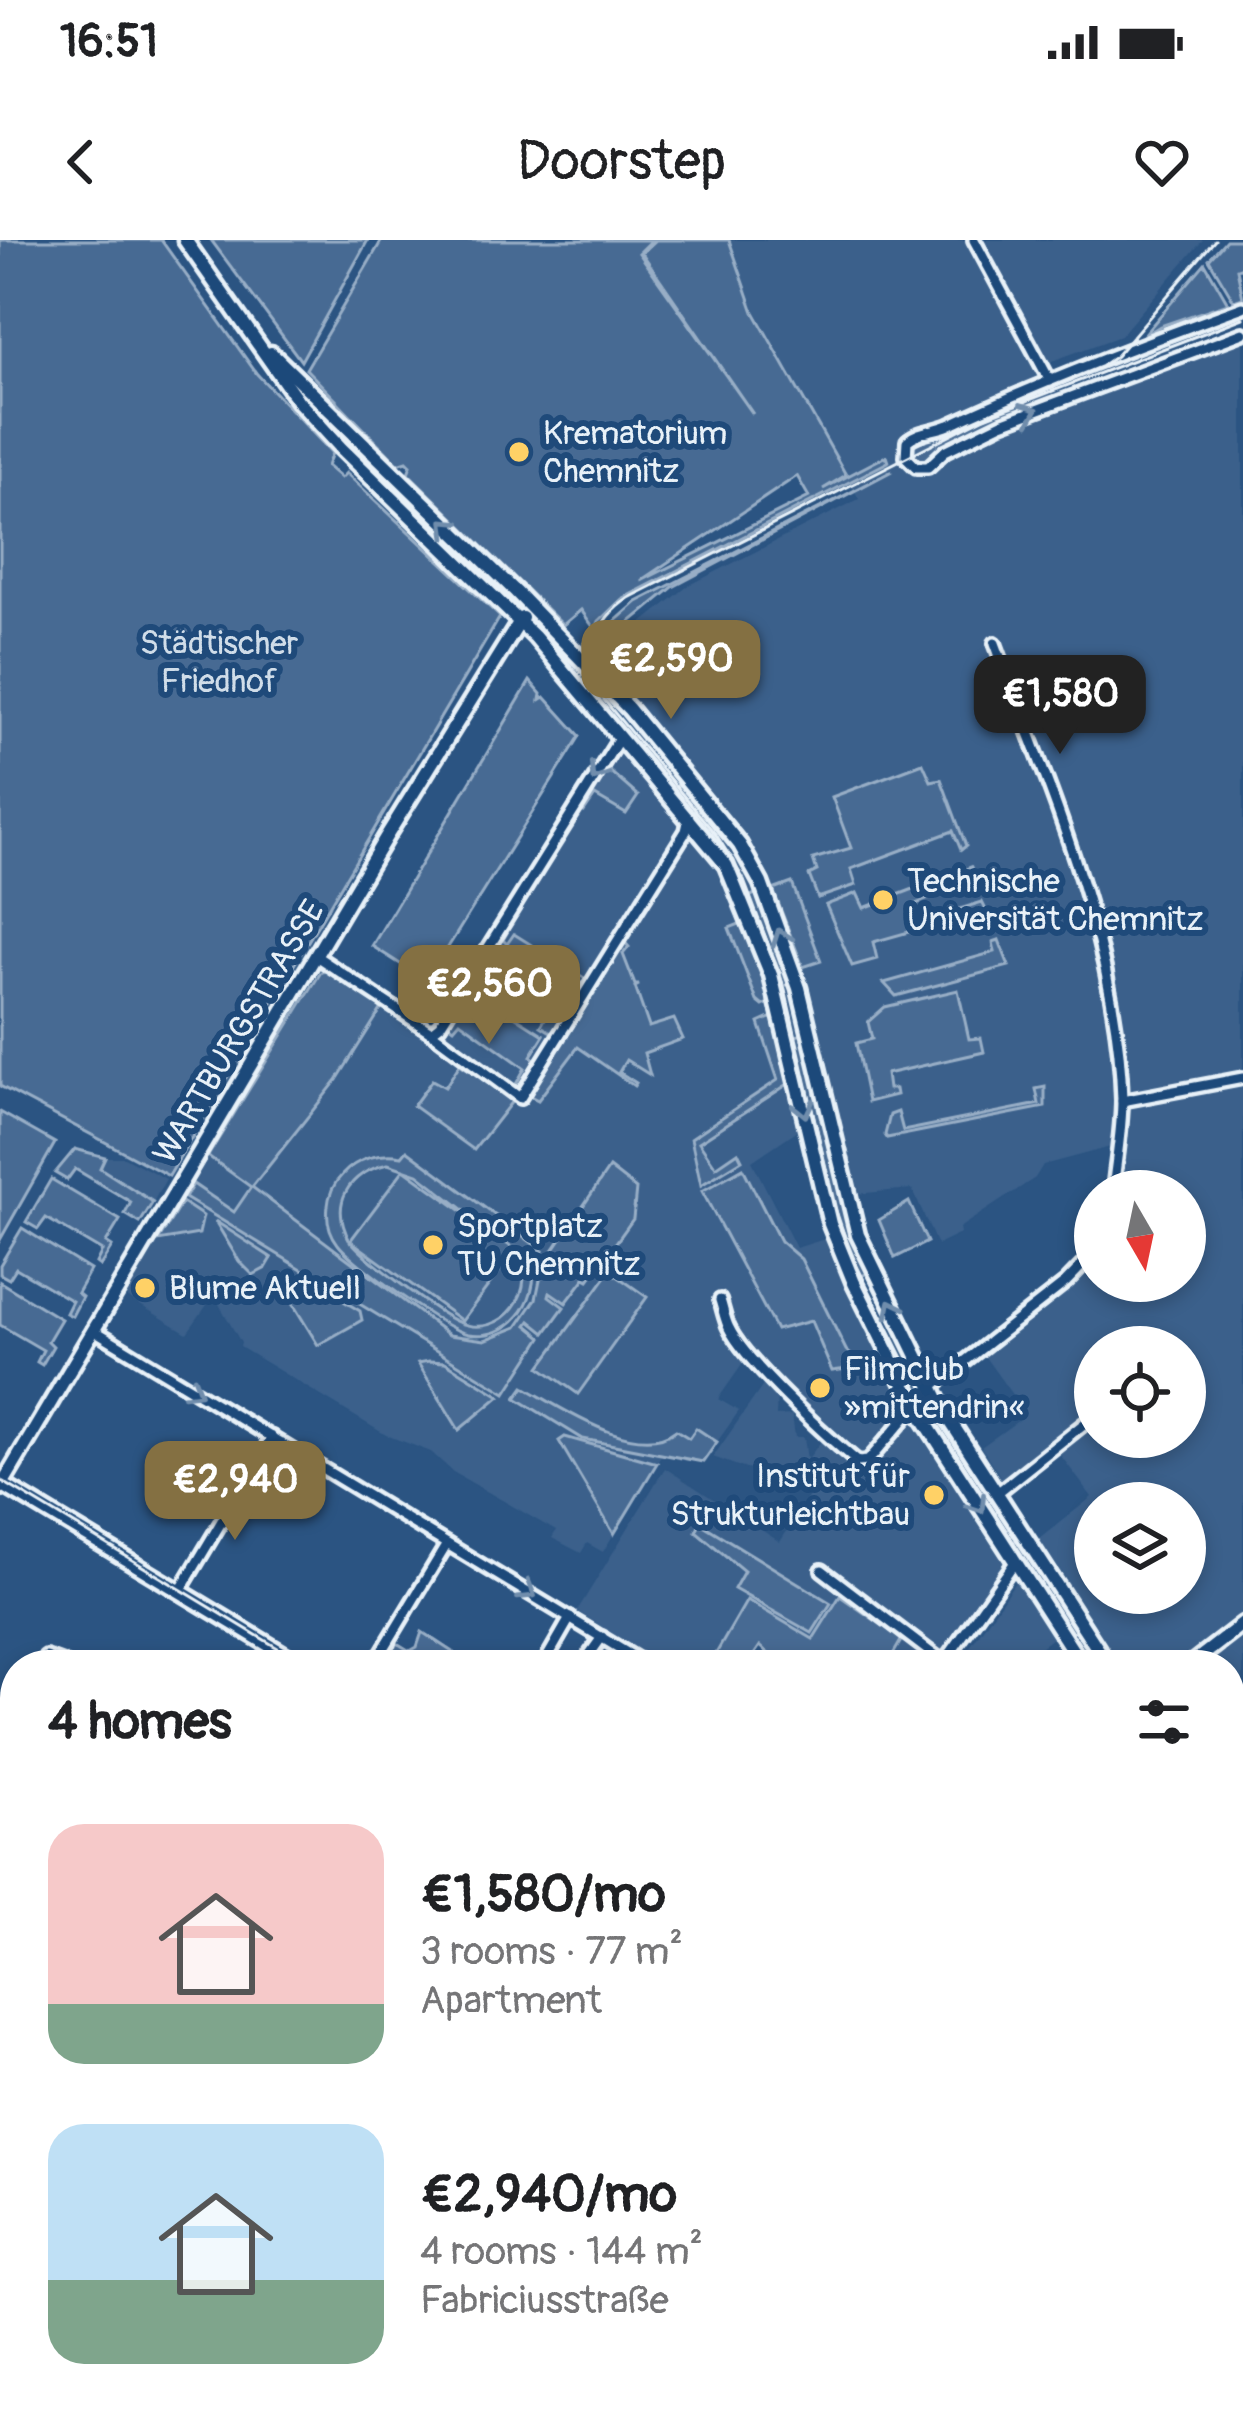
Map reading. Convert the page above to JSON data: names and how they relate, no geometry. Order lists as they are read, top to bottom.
{
  "streets": {
    "street": ["WARTBURGSTRASSE"]
  },
  "parks": ["Städtischer Friedhof"],
  "places": [
    "Krematorium Chemnitz",
    "Technische Universität Chemnitz",
    "Sportplatz TU Chemnitz",
    "Blume Aktuell",
    "Filmclub »mittendrin«",
    "Institut für Strukturleichtbau"
  ],
  "north": "bottom",
  "page": {
    "status": "16:51",
    "header": "Doorstep",
    "price": [
      "€2,590",
      "€1,580",
      "€2,560",
      "€2,940"
    ],
    "heading": "4 homes",
    "list": [
      {
        "name": "€1,580/mo",
        "note": "3 rooms · 77 m² · Apartment"
      },
      {
        "name": "€2,940/mo",
        "note": "4 rooms · 144 m² · Fabriciusstraße"
      }
    ]
  }
}
